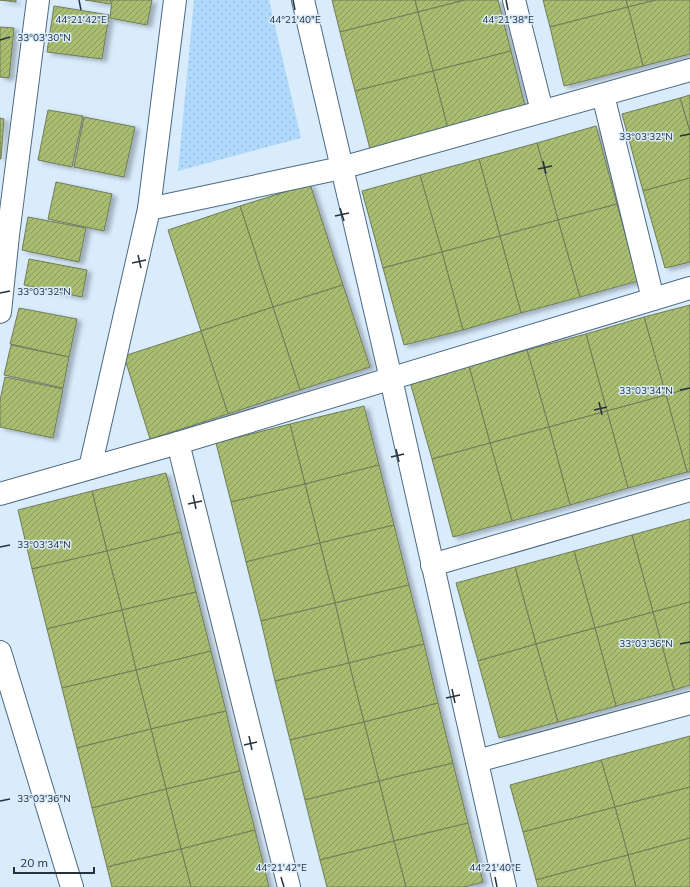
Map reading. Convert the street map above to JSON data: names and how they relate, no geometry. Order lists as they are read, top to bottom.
{
  "scale_bar": "20 m",
  "coordinates": [
    "44°21'42\"E",
    "44°21'40\"E",
    "44°21'38\"E",
    "33°03'30\"N",
    "33°03'32\"N",
    "33°03'34\"N",
    "33°03'36\"N"
  ]
}
